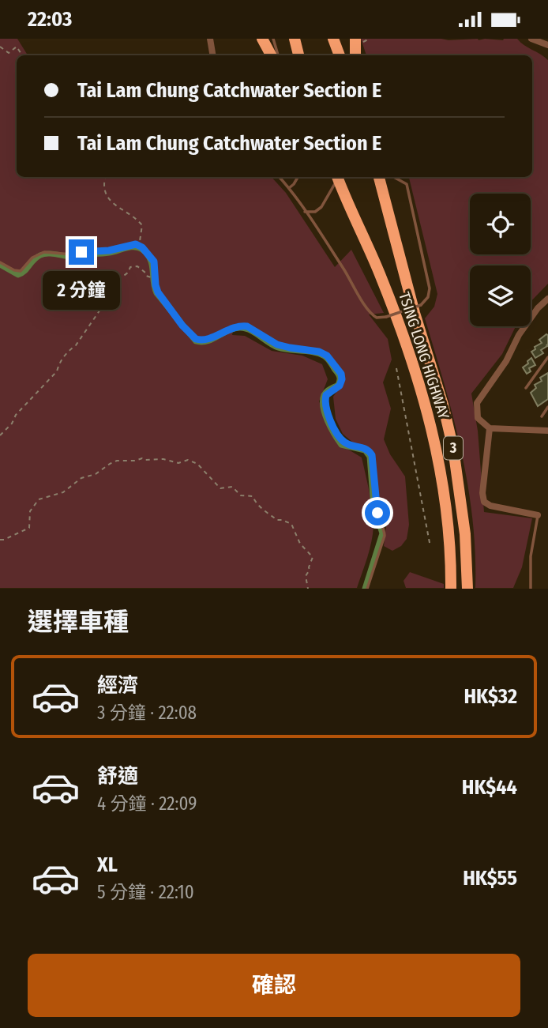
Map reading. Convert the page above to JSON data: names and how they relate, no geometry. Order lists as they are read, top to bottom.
{
  "streets": {
    "highway": ["TSING LONG HIGHWAY", "3"]
  },
  "page": {
    "status": "22:03",
    "banner": ["Tai Lam Chung Catchwater Section E", "Tai Lam Chung Catchwater Section E"],
    "bubble": "2 分鐘",
    "heading": "選擇車種",
    "list": [
      {
        "name": "經濟",
        "note": "3 分鐘 · 22:08",
        "value": "HK$32"
      },
      {
        "name": "舒適",
        "note": "4 分鐘 · 22:09",
        "value": "HK$44"
      },
      {
        "name": "XL",
        "note": "5 分鐘 · 22:10",
        "value": "HK$55"
      }
    ],
    "buttons": "確認"
  }
}
